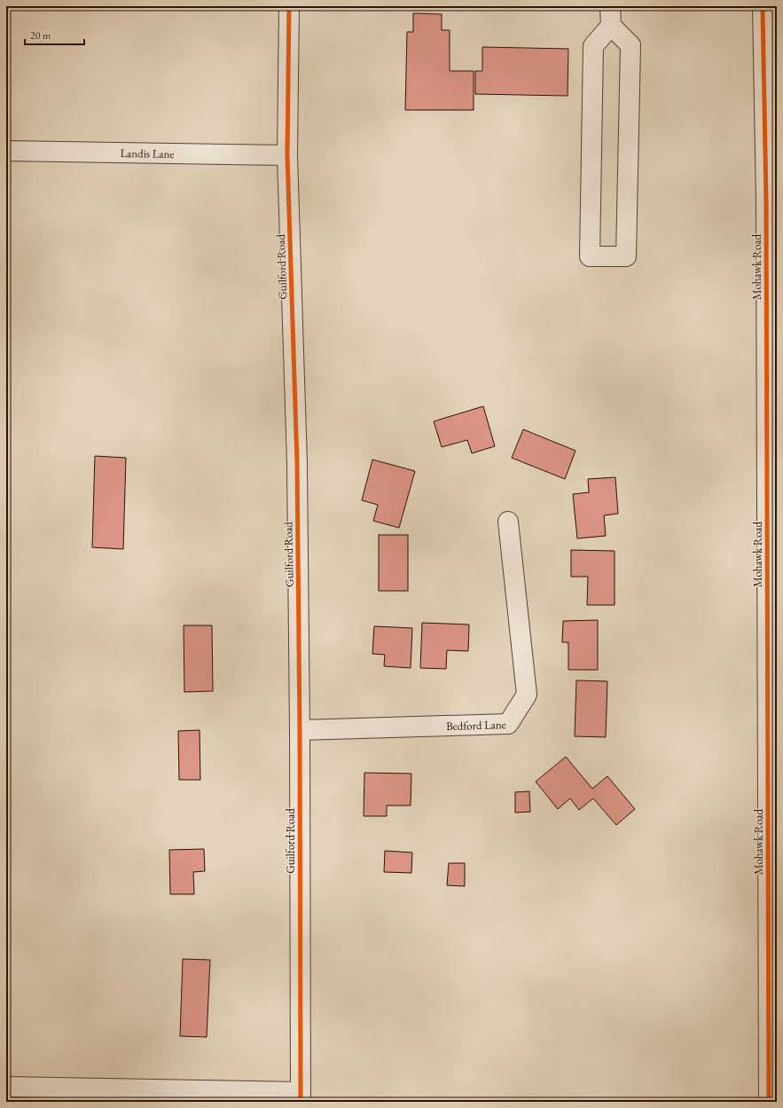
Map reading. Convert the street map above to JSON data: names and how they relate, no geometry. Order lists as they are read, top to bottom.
{
  "streets": {
    "street": [
      "Landis Lane",
      "Guilford Road",
      "Mohawk Road",
      "Bedford Lane"
    ]
  },
  "crossings": [
    ["Landis Lane", "Guilford Road"],
    ["Guilford Road", "Bedford Lane"]
  ],
  "scale_bar": "20 m"
}
